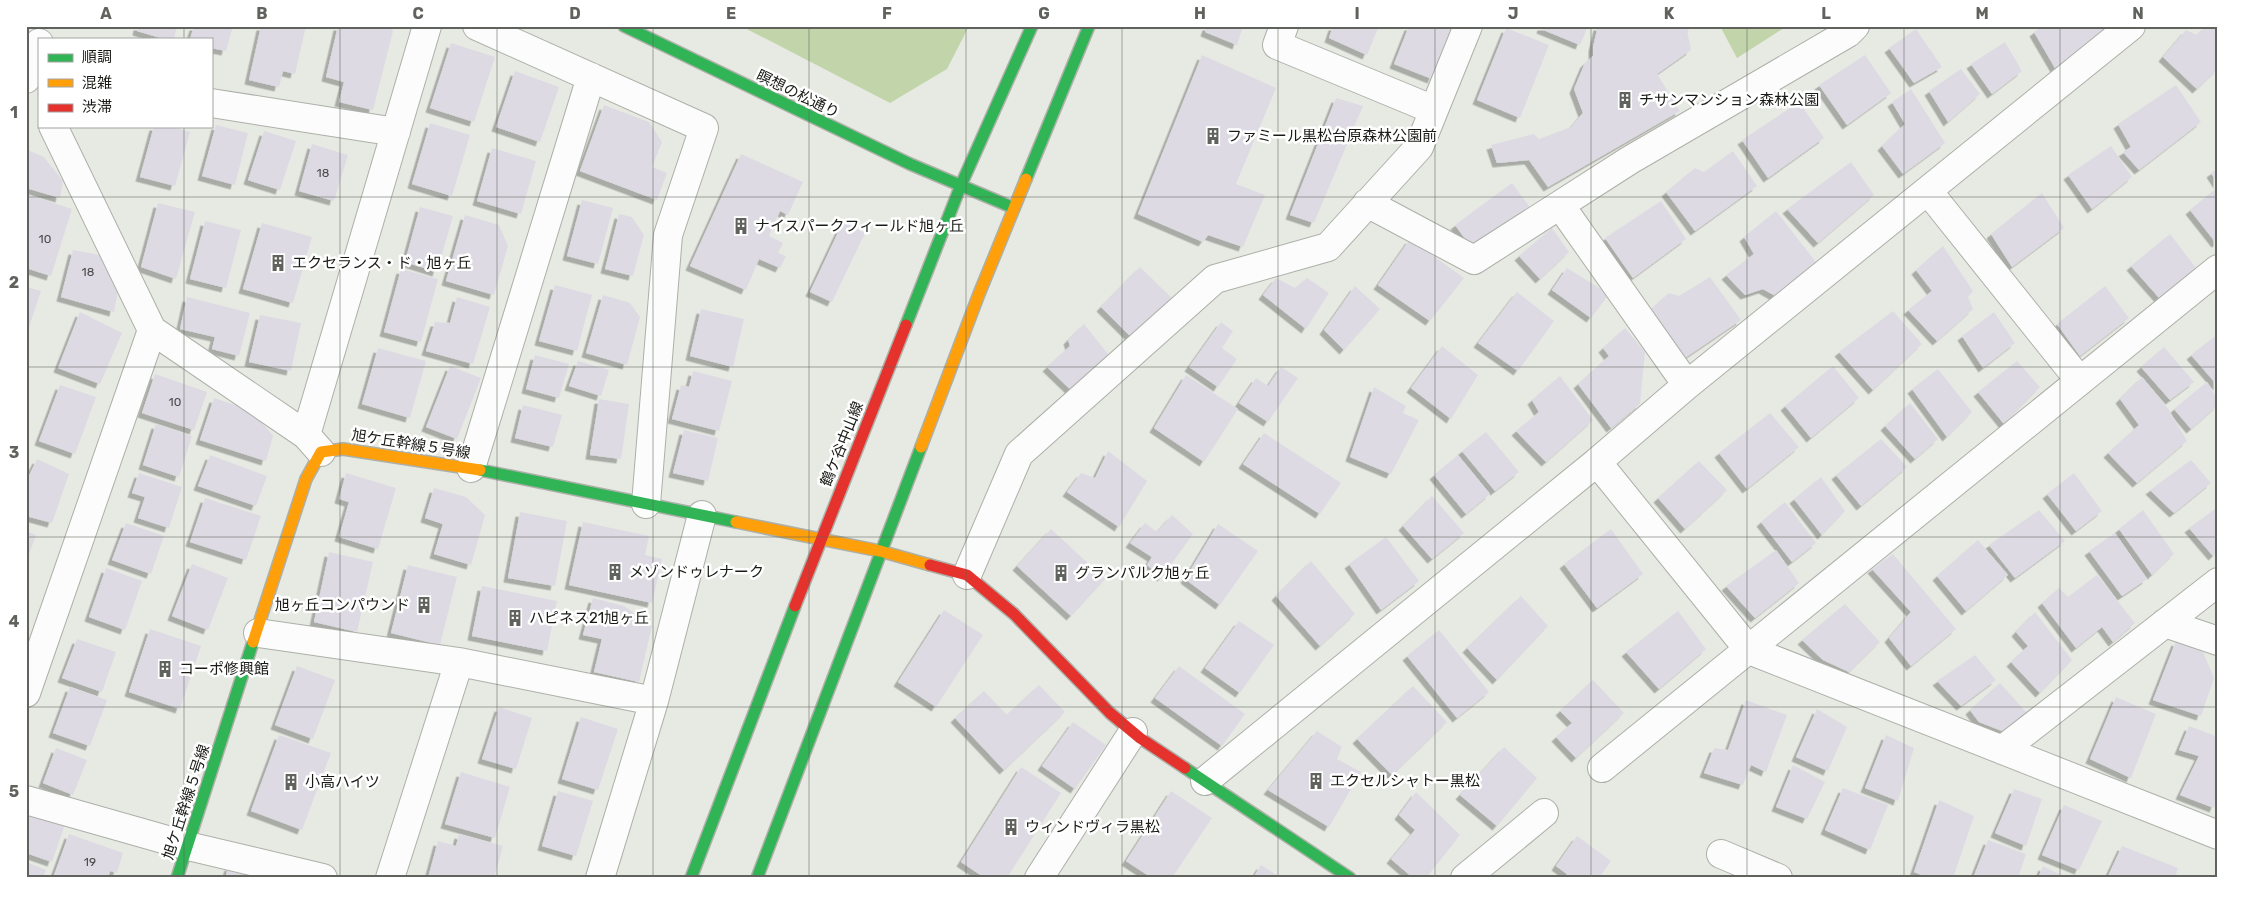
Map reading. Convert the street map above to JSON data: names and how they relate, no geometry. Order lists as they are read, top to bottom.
{
  "streets": {
    "street": ["瞑想の松通り", "旭ケ丘幹線５号線", "鶴ケ谷中山線"]
  },
  "crossings": [
    ["瞑想の松通り", "鶴ケ谷中山線"],
    ["旭ケ丘幹線５号線", "鶴ケ谷中山線"]
  ],
  "places": {
    "building": [
      "チサンマンション森林公園",
      "ファミール黒松台原森林公園前",
      "ナイスパークフィールド旭ヶ丘",
      "エクセランス・ド・旭ヶ丘",
      "メゾンドゥレナーク",
      "グランパルク旭ヶ丘",
      "旭ヶ丘コンパウンド",
      "ハピネス21旭ヶ丘",
      "コーポ修興館",
      "エクセルシャトー黒松",
      "小高ハイツ",
      "ウィンドヴィラ黒松"
    ]
  },
  "house_numbers": [
    "18",
    "10",
    "18",
    "10",
    "19"
  ],
  "legend": ["順調", "混雑", "渋滞"],
  "grid": {
    "columns": [
      "A",
      "B",
      "C",
      "D",
      "E",
      "F",
      "G",
      "H",
      "I",
      "J",
      "K",
      "L",
      "M",
      "N"
    ],
    "rows": [
      "1",
      "2",
      "3",
      "4",
      "5"
    ]
  }
}
